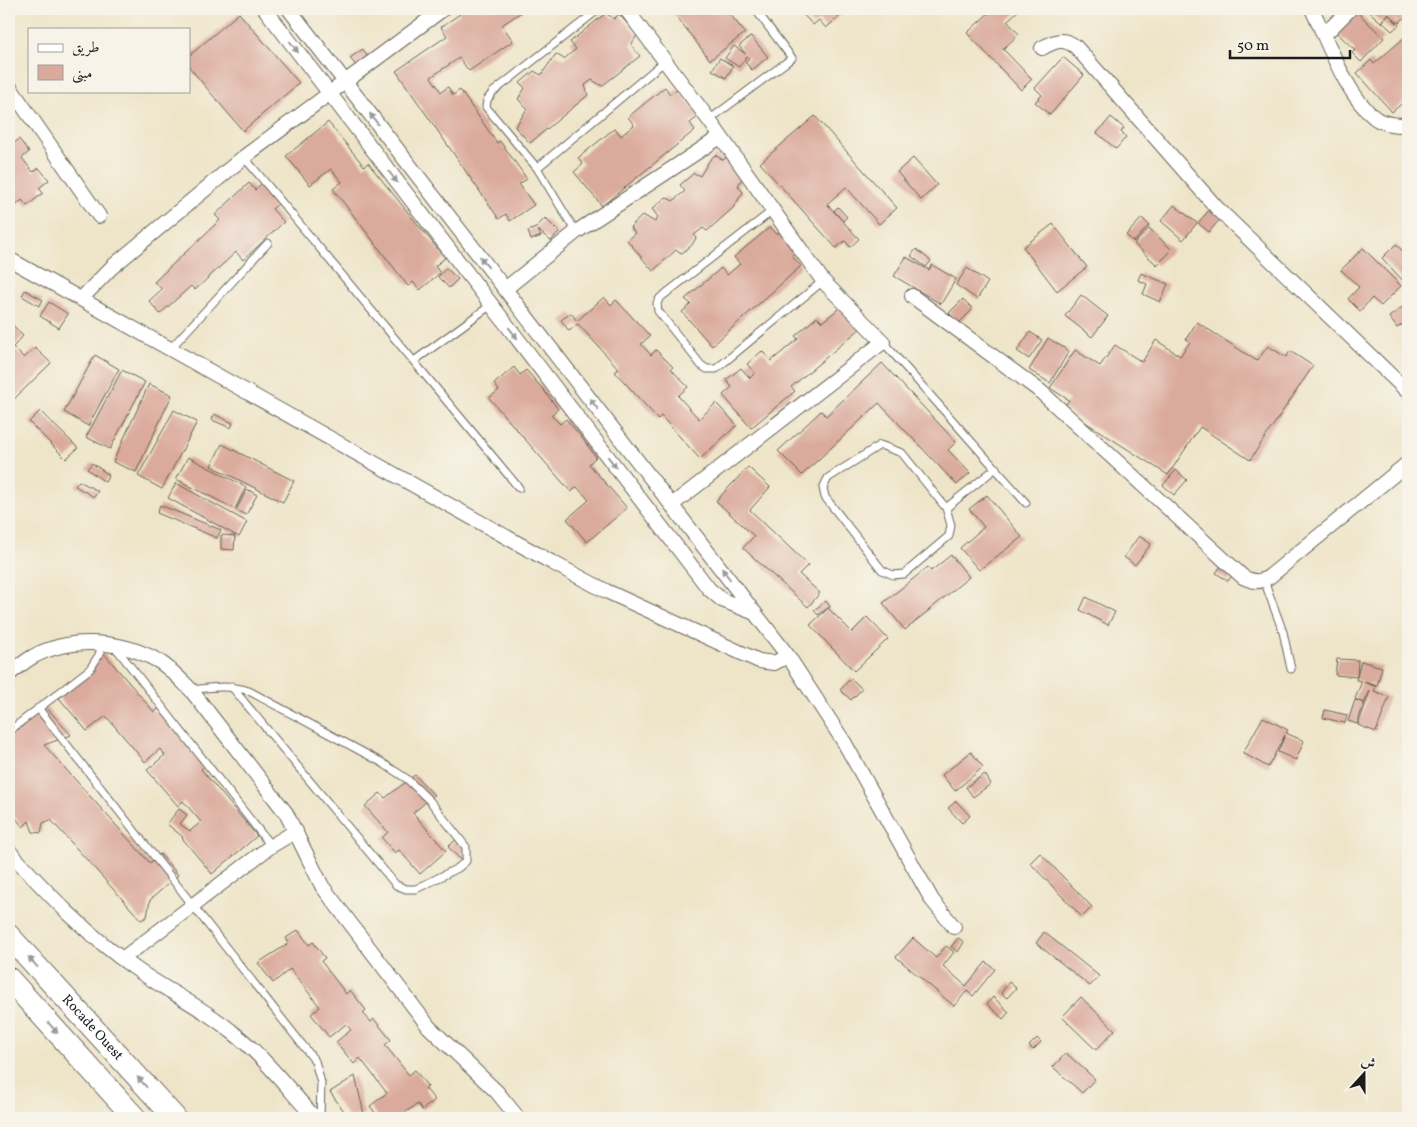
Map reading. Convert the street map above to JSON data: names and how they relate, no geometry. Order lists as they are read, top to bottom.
{
  "streets": {
    "highway": ["Rocade Ouest"]
  },
  "legend": ["طريق", "مبنى"],
  "scale_bar": "50 m",
  "north": "top"
}
